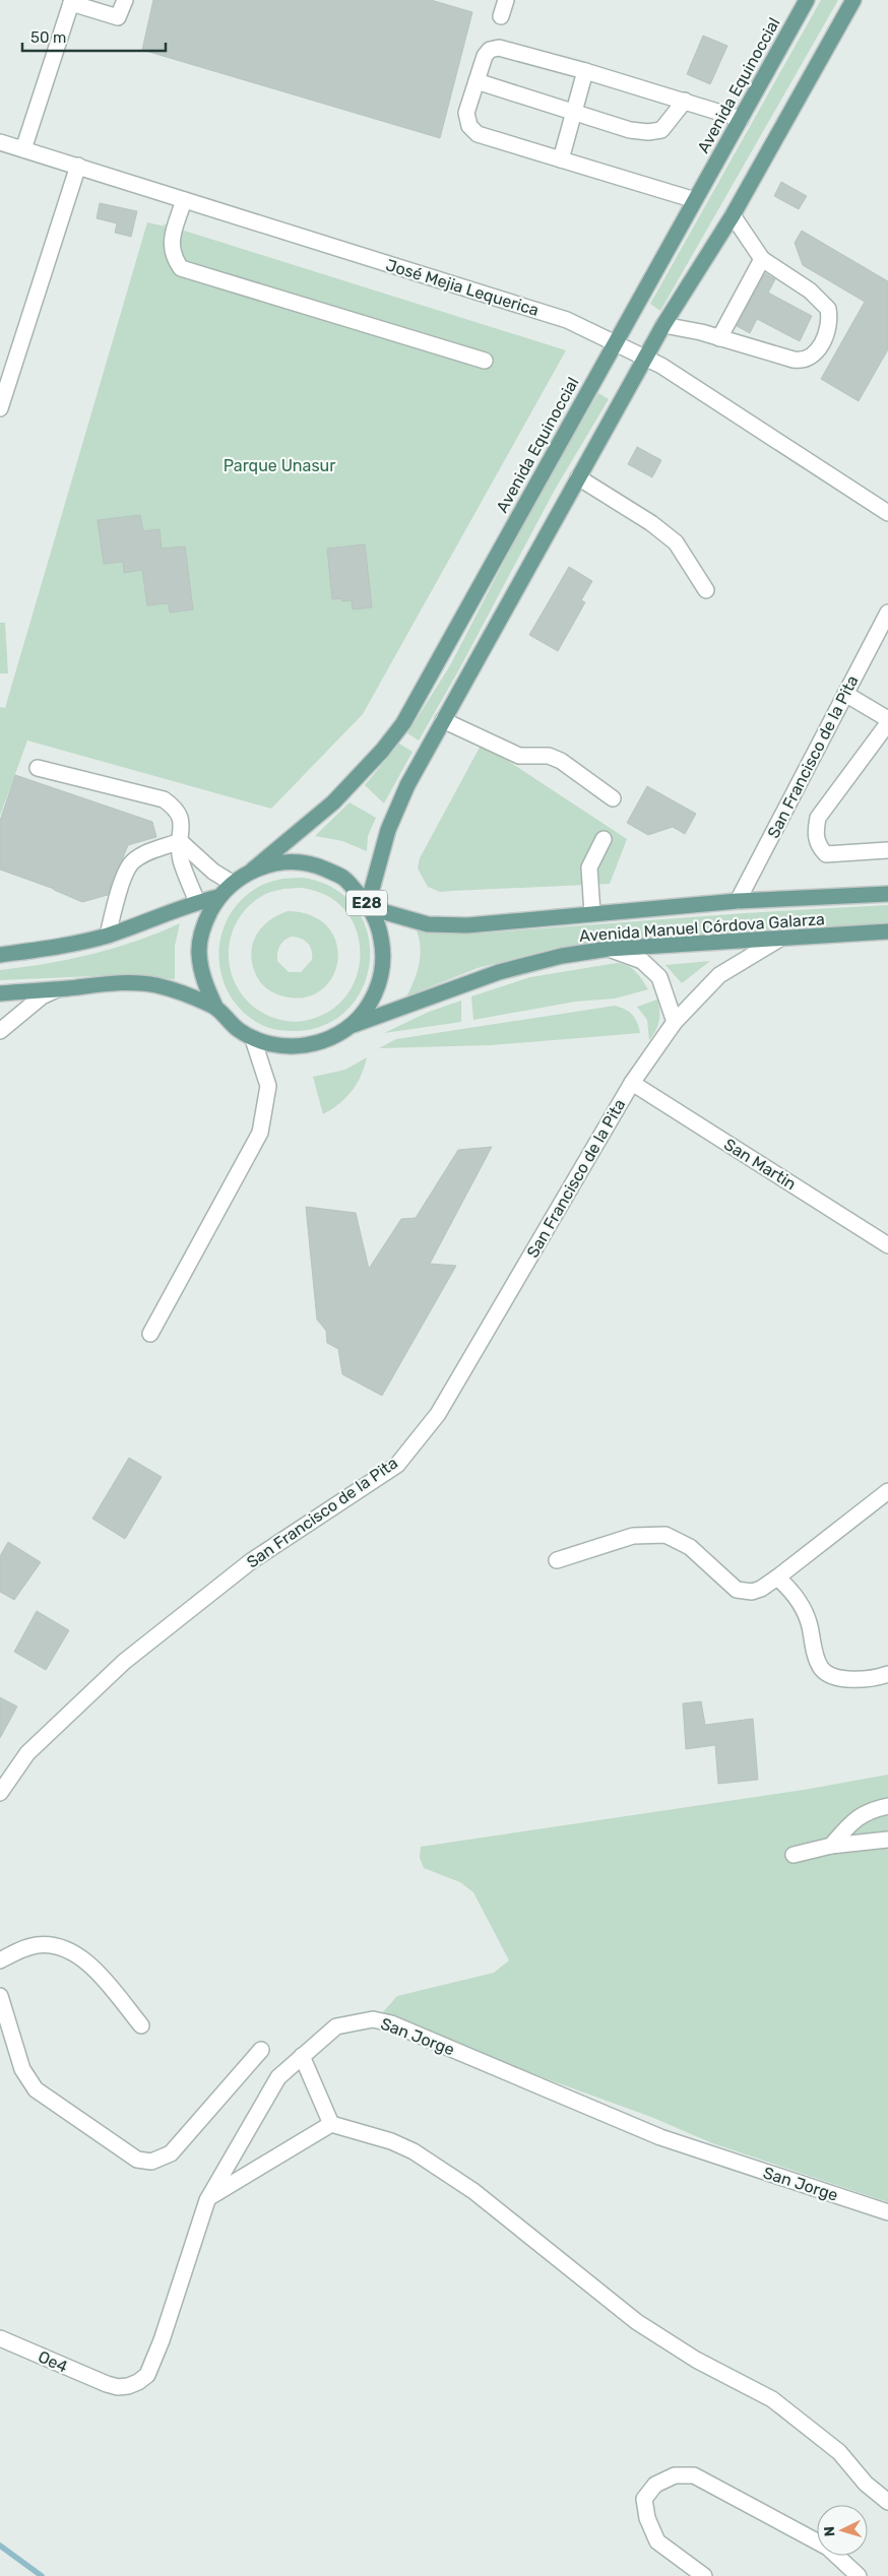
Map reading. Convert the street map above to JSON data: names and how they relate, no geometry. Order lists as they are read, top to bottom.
{
  "streets": {
    "main road": ["Avenida Equinoccial", "E28", "Avenida Manuel Córdova Galarza"],
    "street": [
      "José Mejia Lequerica",
      "San Francisco de la Pita",
      "San Martin",
      "San Jorge",
      "Oe4"
    ]
  },
  "crossings": [
    ["Avenida Equinoccial", "José Mejia Lequerica"],
    ["Avenida Equinoccial", "E28"],
    ["San Francisco de la Pita", "Avenida Manuel Córdova Galarza"],
    ["San Francisco de la Pita", "San Martin"],
    ["E28", "Avenida Manuel Córdova Galarza"],
    ["San Jorge", "Oe4"]
  ],
  "parks": ["Parque Unasur"],
  "scale_bar": "50 m",
  "north": "left"
}
